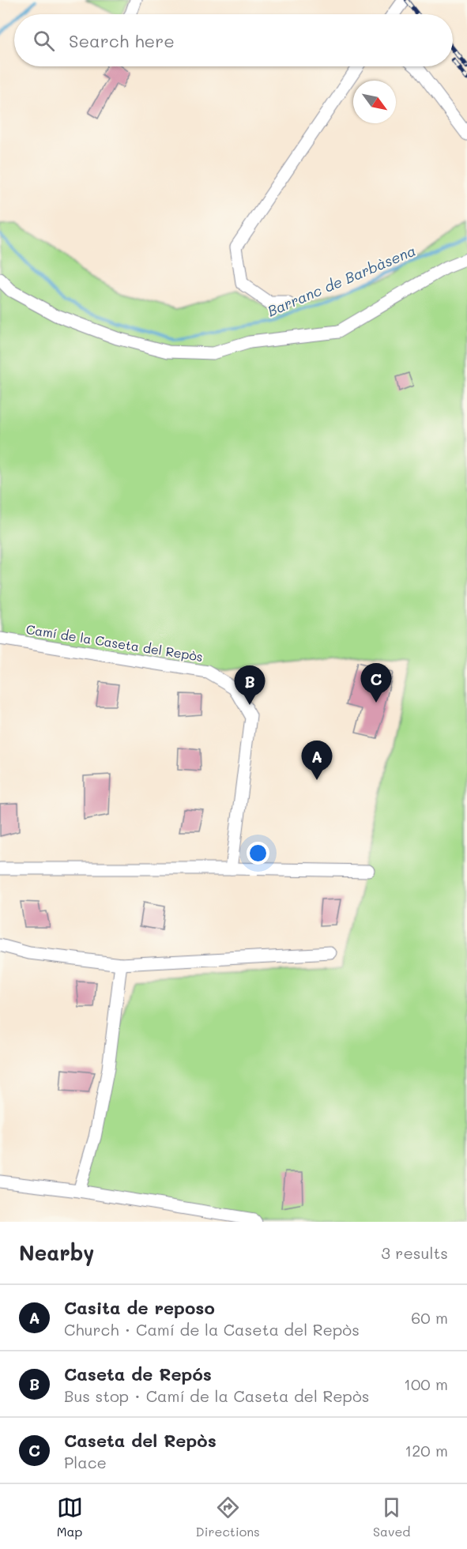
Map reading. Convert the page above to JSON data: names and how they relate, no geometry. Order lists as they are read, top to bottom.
{
  "streets": {
    "street": ["Camí de la Caseta del Repòs"]
  },
  "water": ["Barranc de Barbàsena"],
  "north": "bottom right",
  "page": {
    "search": "Search here",
    "pins": ["C", "B", "A"],
    "heading": ["Nearby", "3 results"],
    "list": [
      {
        "mark": "A",
        "name": "Casita de reposo",
        "note": "Church · Camí de la Caseta del Repòs",
        "value": "60 m"
      },
      {
        "mark": "B",
        "name": "Caseta de Repós",
        "note": "Bus stop · Camí de la Caseta del Repòs",
        "value": "100 m"
      },
      {
        "mark": "C",
        "name": "Caseta del Repòs",
        "note": "Place",
        "value": "120 m"
      }
    ],
    "nav": ["Map", "Directions", "Saved"]
  }
}
